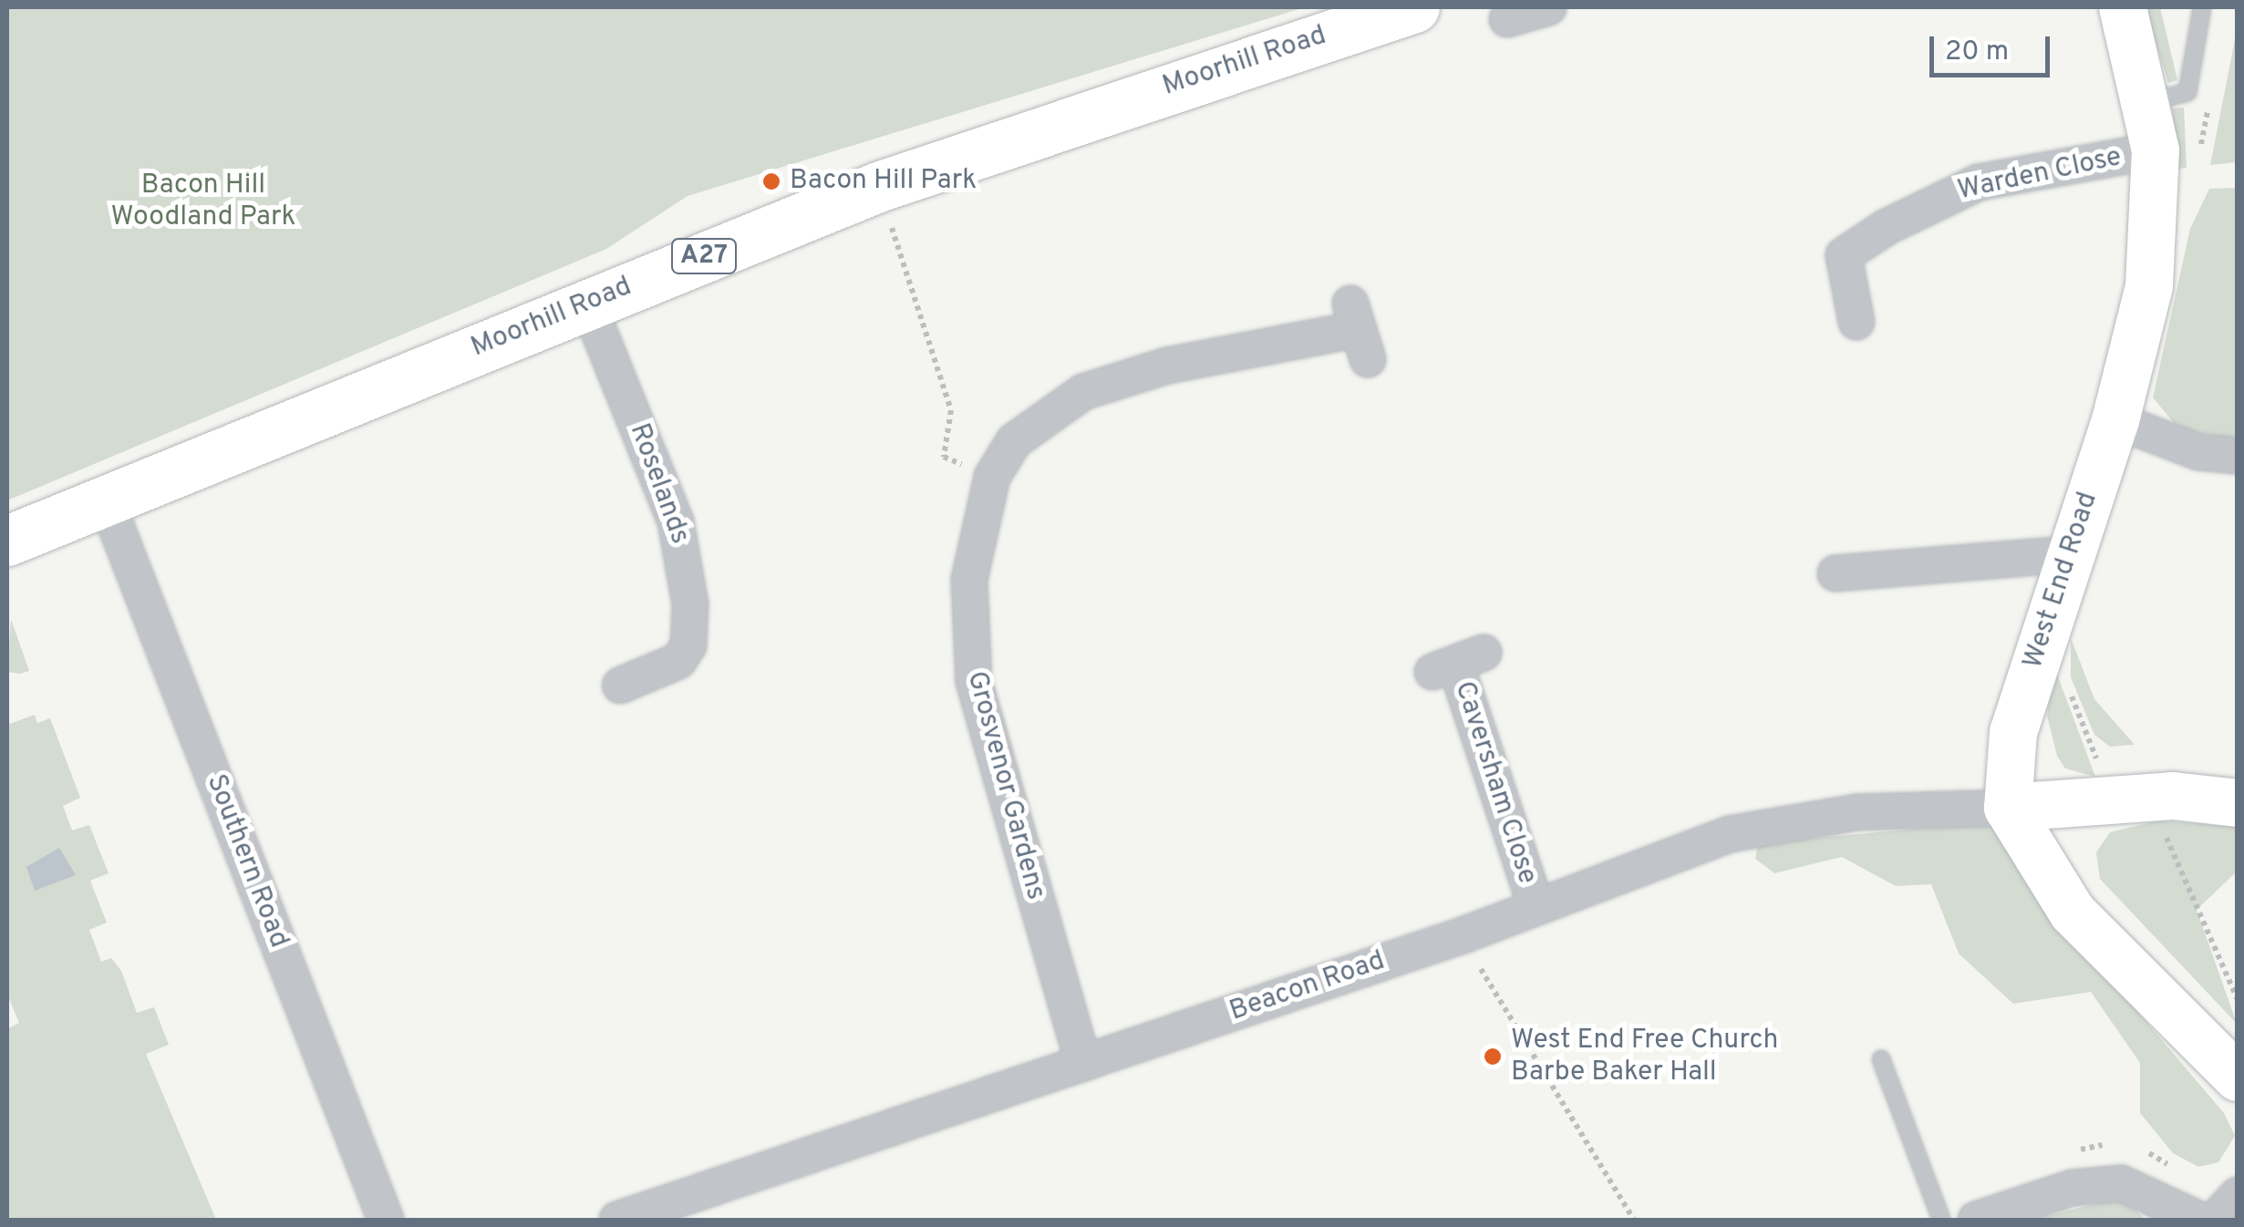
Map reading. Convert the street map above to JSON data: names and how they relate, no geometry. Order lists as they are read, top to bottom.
{
  "streets": {
    "main road": ["Moorhill Road", "A27"],
    "street": [
      "Warden Close",
      "Roselands",
      "West End Road",
      "Caversham Close",
      "Grosvenor Gardens",
      "Southern Road",
      "Beacon Road"
    ]
  },
  "crossings": [
    ["Moorhill Road", "Roselands"],
    ["Moorhill Road", "Southern Road"],
    ["Warden Close", "West End Road"],
    ["West End Road", "Beacon Road"],
    ["Caversham Close", "Beacon Road"],
    ["Grosvenor Gardens", "Beacon Road"]
  ],
  "parks": ["Bacon Hill Woodland Park"],
  "places": ["Bacon Hill Park", "West End Free Church Barbe Baker Hall"],
  "scale_bar": "20 m"
}
